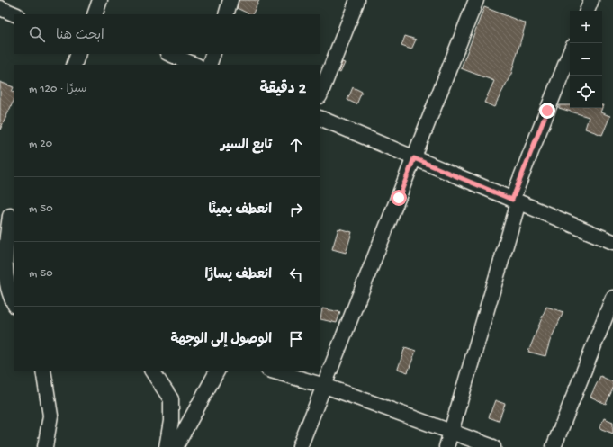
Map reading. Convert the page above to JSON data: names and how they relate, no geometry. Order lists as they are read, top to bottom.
{
  "page": {
    "map_buttons": ["+", "−"],
    "search": "ابحث هنا",
    "heading": ["2 دقيقة", "سيرًا · 120 m"],
    "list": [
      ["تابع السير", "20 m"],
      ["انعطف يمينًا", "50 m"],
      ["انعطف يسارًا", "50 m"],
      "الوصول إلى الوجهة"
    ]
  }
}
